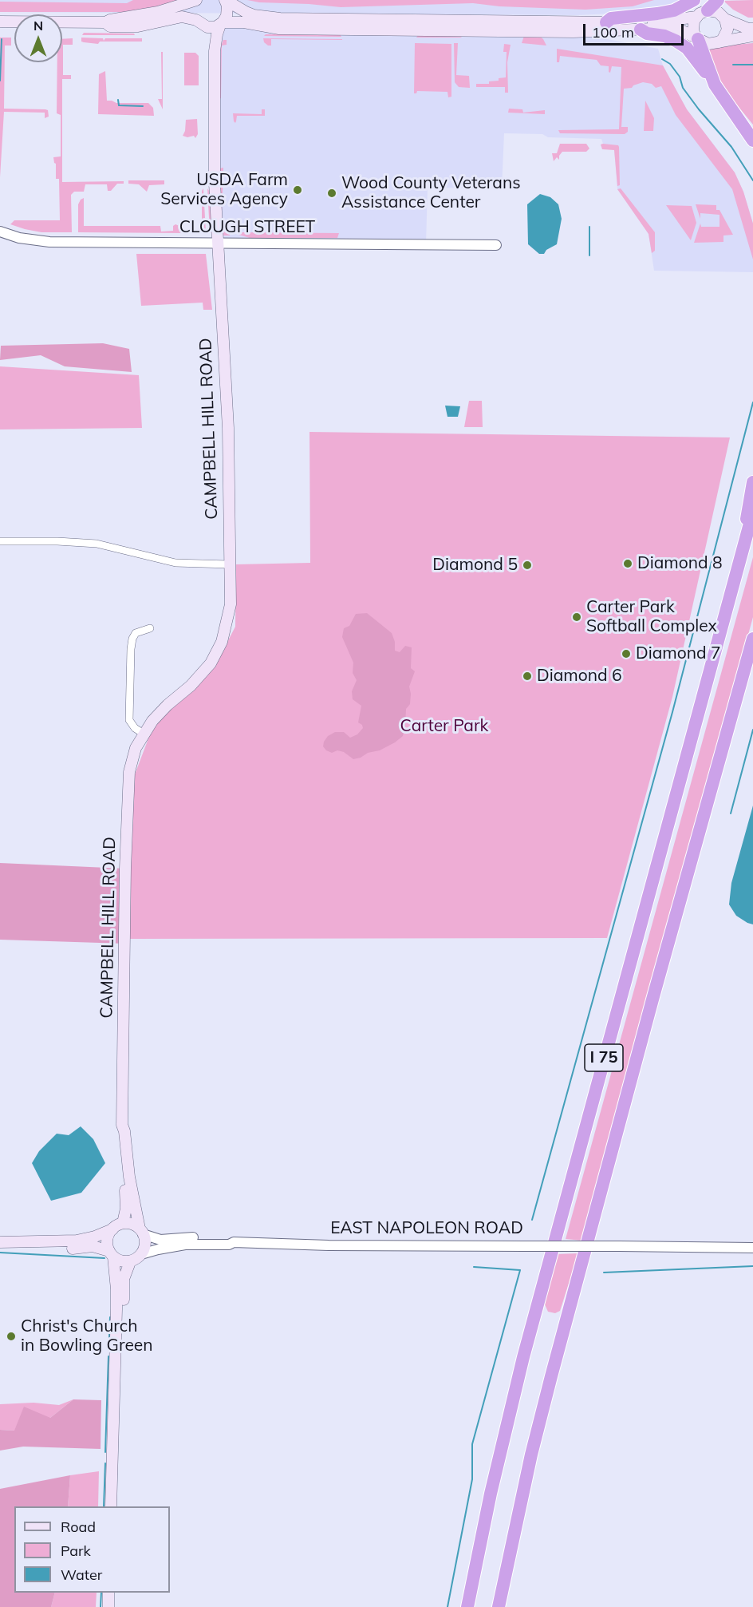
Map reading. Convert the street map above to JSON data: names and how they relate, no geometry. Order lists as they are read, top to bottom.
{
  "streets": {
    "highway": ["I 75"],
    "main road": ["CAMPBELL HILL ROAD"],
    "street": ["CLOUGH STREET", "EAST NAPOLEON ROAD"]
  },
  "crossings": [
    ["CLOUGH STREET", "CAMPBELL HILL ROAD"],
    ["CAMPBELL HILL ROAD", "EAST NAPOLEON ROAD"]
  ],
  "parks": ["Carter Park"],
  "places": [
    "USDA Farm Services Agency",
    "Wood County Veterans Assistance Center",
    "Diamond 8",
    "Diamond 5",
    "Carter Park Softball Complex",
    "Diamond 7",
    "Diamond 6",
    "Christ's Church in Bowling Green"
  ],
  "legend": ["Road", "Park", "Water"],
  "scale_bar": "100 m",
  "north": "top"
}
